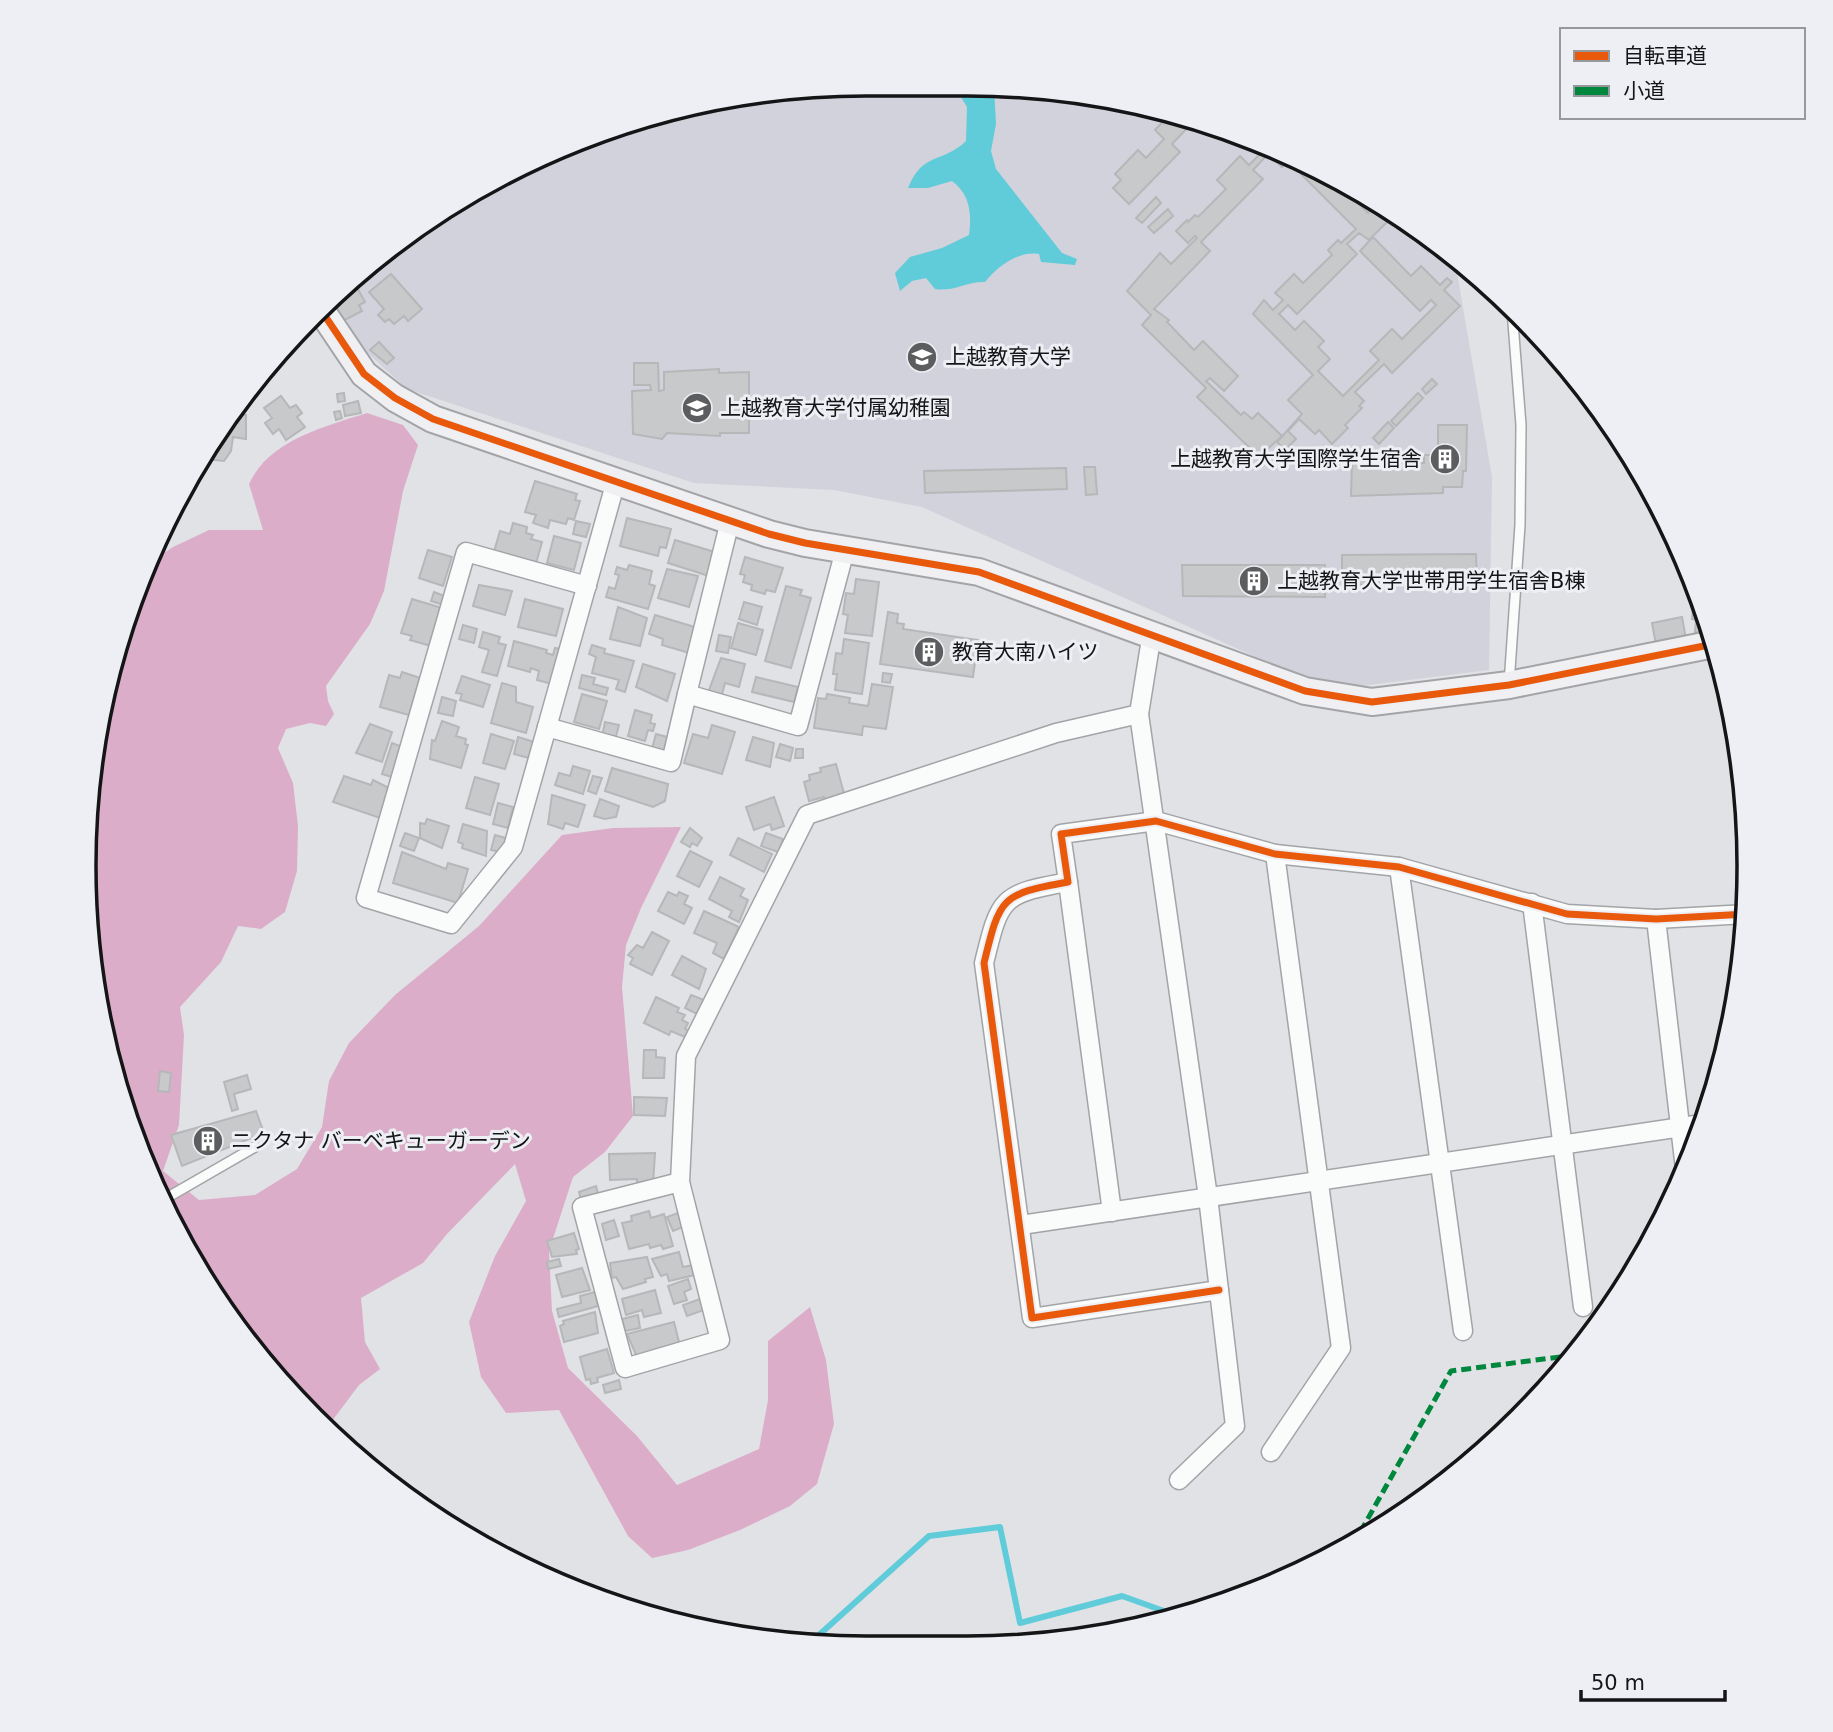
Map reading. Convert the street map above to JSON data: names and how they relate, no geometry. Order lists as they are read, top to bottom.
{
  "places": {
    "school or university": ["上越教育大学", "上越教育大学付属幼稚園"],
    "building": [
      "上越教育大学国際学生宿舎",
      "上越教育大学世帯用学生宿舎B棟",
      "教育大南ハイツ",
      "ニクタナ バーベキューガーデン"
    ]
  },
  "legend": ["自転車道", "小道"],
  "scale_bar": "50 m"
}
